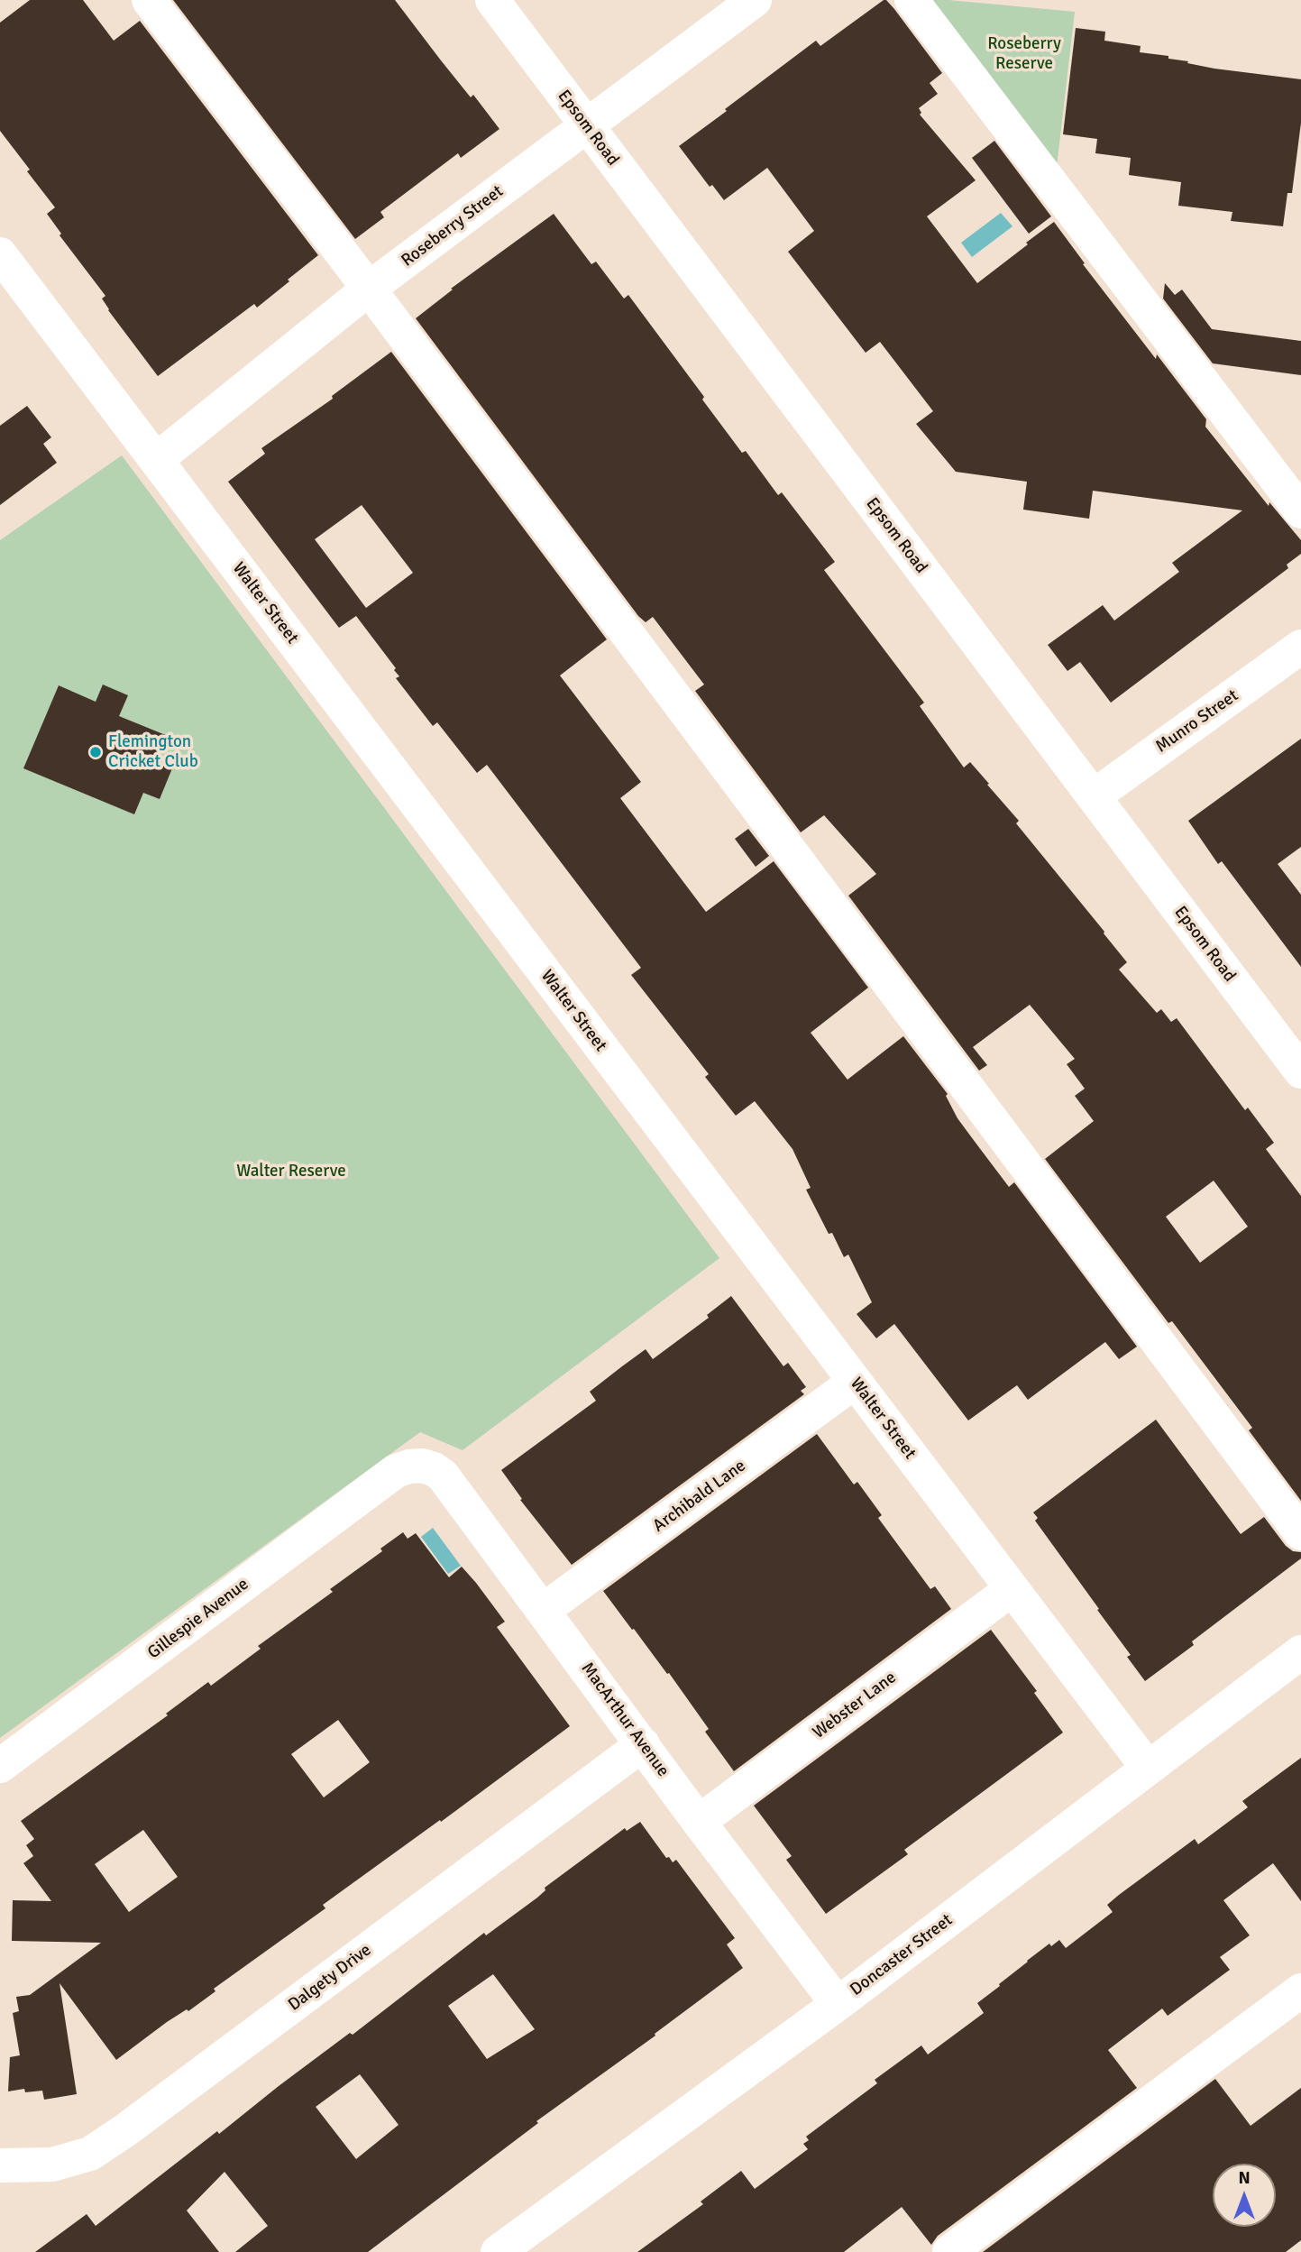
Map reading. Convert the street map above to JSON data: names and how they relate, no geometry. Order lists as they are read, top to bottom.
{
  "streets": {
    "street": [
      "Epsom Road",
      "Roseberry Street",
      "Walter Street",
      "Munro Street",
      "Archibald Lane",
      "Gillespie Avenue",
      "Webster Lane",
      "MacArthur Avenue",
      "Doncaster Street",
      "Dalgety Drive"
    ]
  },
  "crossings": [
    ["Epsom Road", "Roseberry Street"],
    ["Epsom Road", "Munro Street"],
    ["Roseberry Street", "Walter Street"],
    ["Walter Street", "Archibald Lane"],
    ["Walter Street", "Webster Lane"],
    ["Walter Street", "Doncaster Street"],
    ["Archibald Lane", "MacArthur Avenue"],
    ["Gillespie Avenue", "MacArthur Avenue"],
    ["Webster Lane", "MacArthur Avenue"],
    ["MacArthur Avenue", "Doncaster Street"],
    ["MacArthur Avenue", "Dalgety Drive"]
  ],
  "parks": ["Roseberry Reserve", "Walter Reserve"],
  "places": ["Flemington Cricket Club"],
  "north": "top"
}
